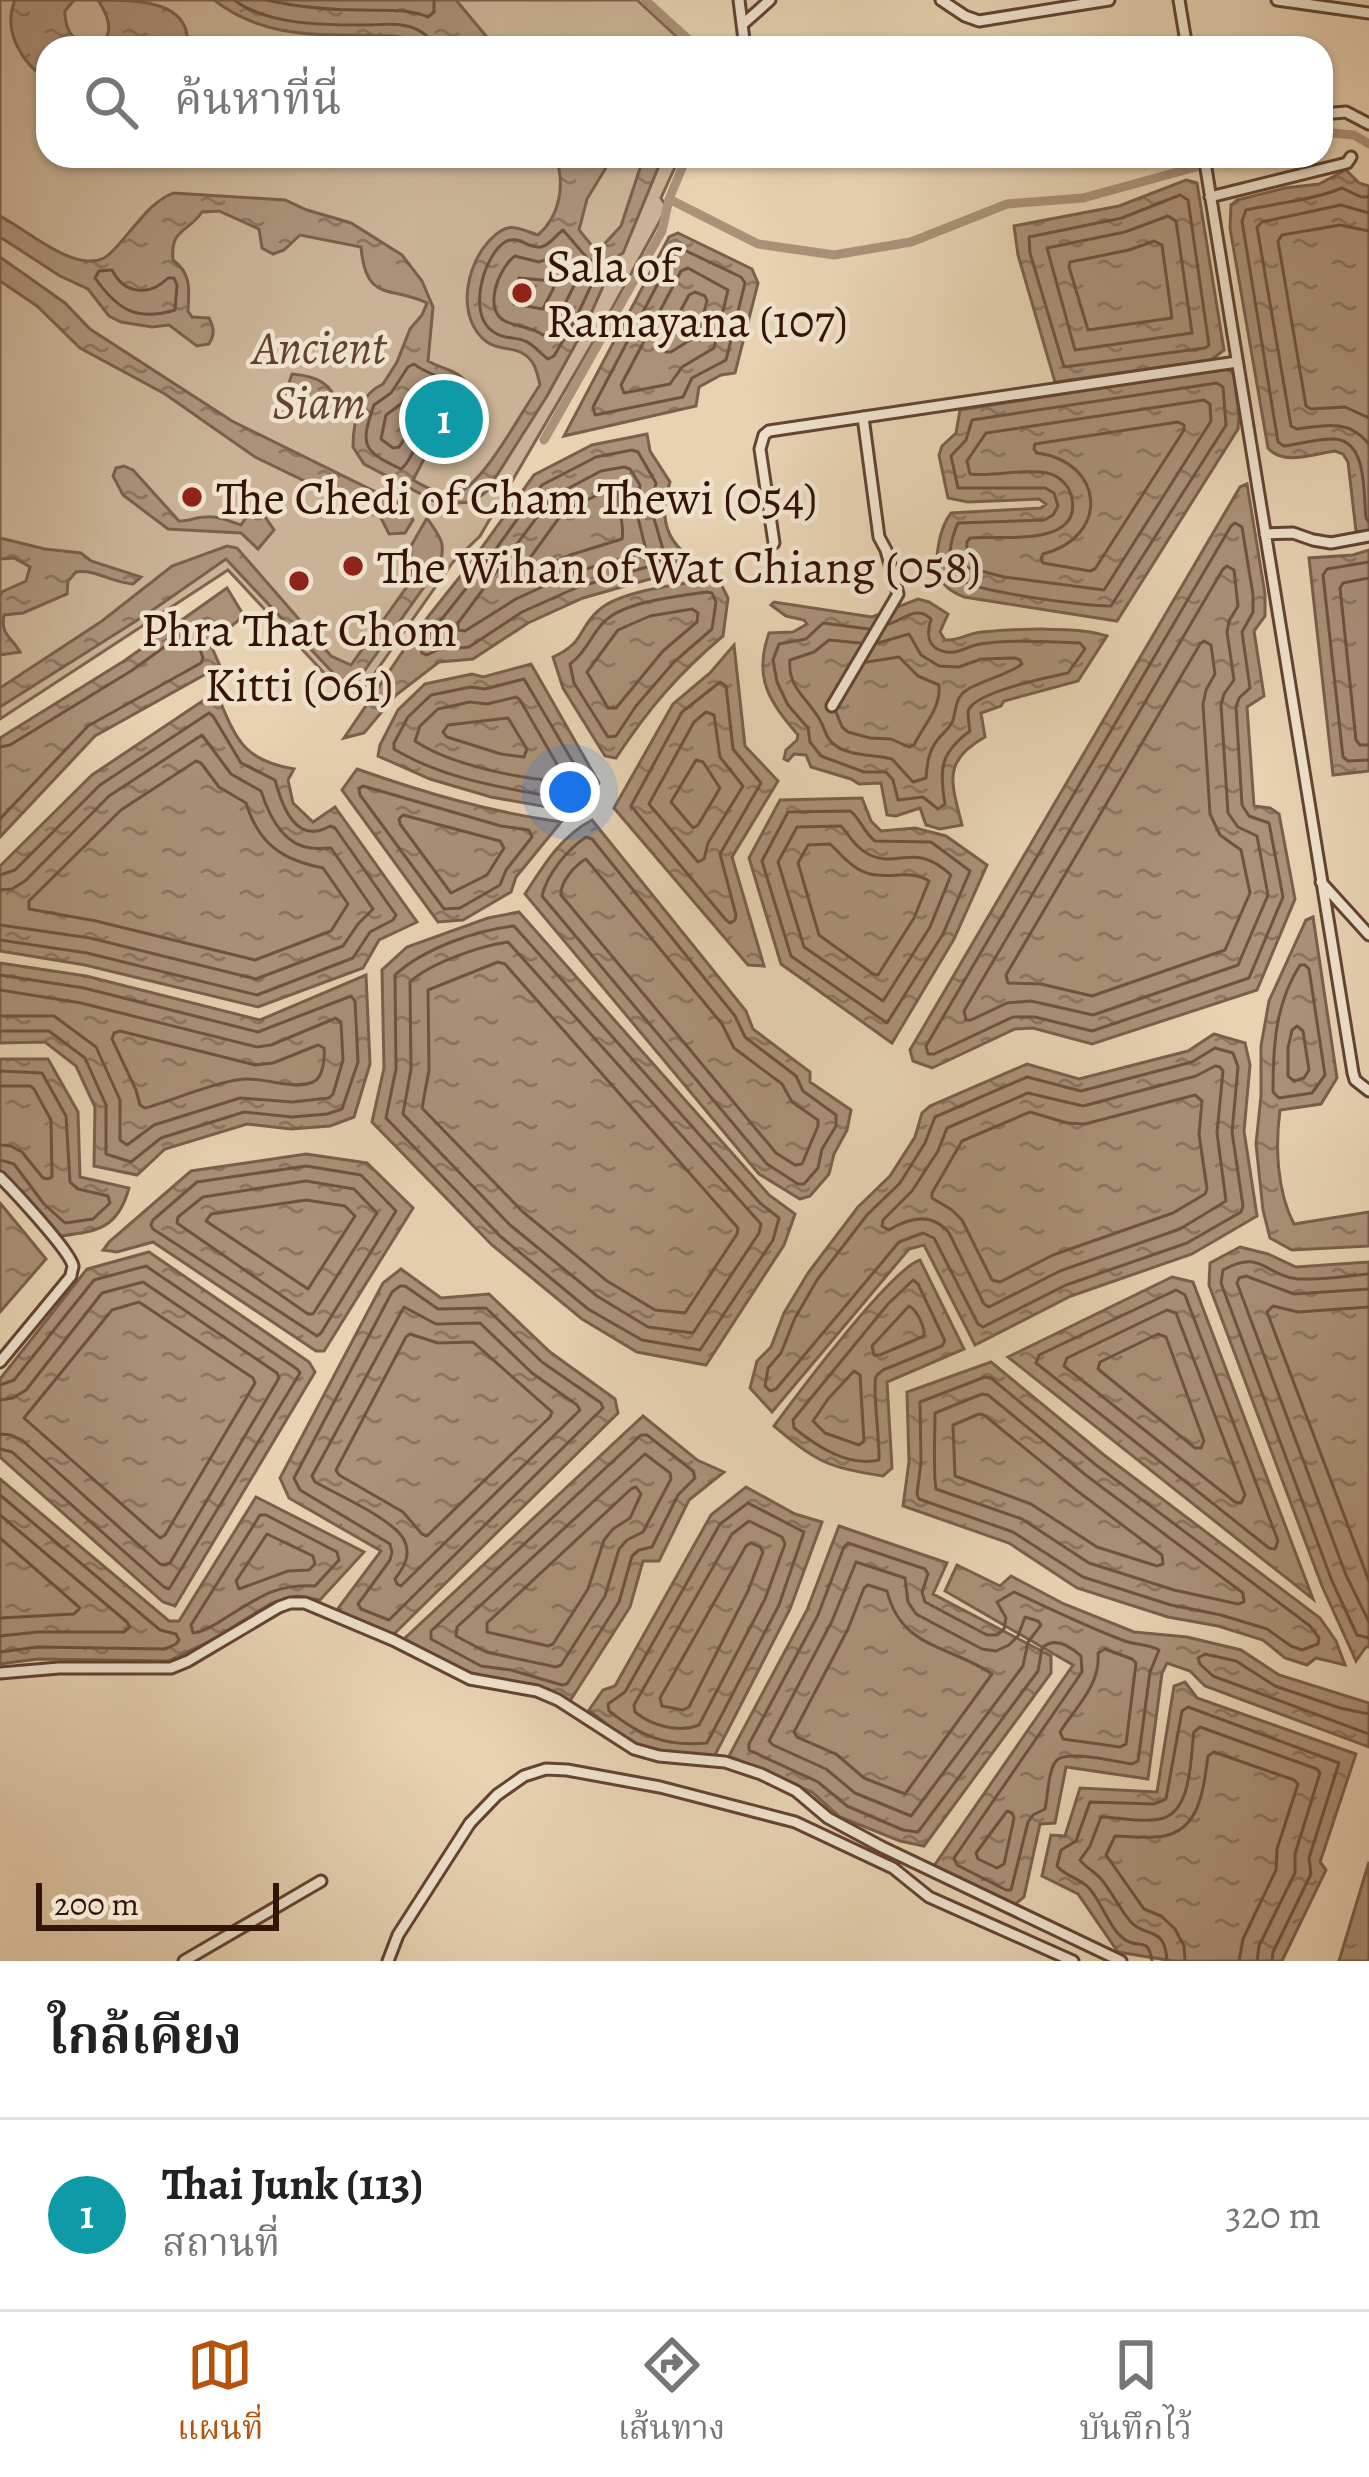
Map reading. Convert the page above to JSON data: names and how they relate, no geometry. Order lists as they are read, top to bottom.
{
  "parks": ["Ancient Siam"],
  "places": [
    "Sala of Ramayana (107)",
    "The Chedi of Cham Thewi (054)",
    "The Wihan of Wat Chiang (058)",
    "Phra That Chom Kitti (061)"
  ],
  "scale_bar": "200 m",
  "page": {
    "search": "ค้นหาที่นี่",
    "pins": "1",
    "scale": "200 m",
    "heading": "ใกล้เคียง",
    "list": [
      {
        "mark": "1",
        "name": "Thai Junk (113)",
        "note": "สถานที่",
        "value": "320 m"
      }
    ],
    "nav": ["แผนที่", "เส้นทาง", "บันทึกไว้"]
  }
}
